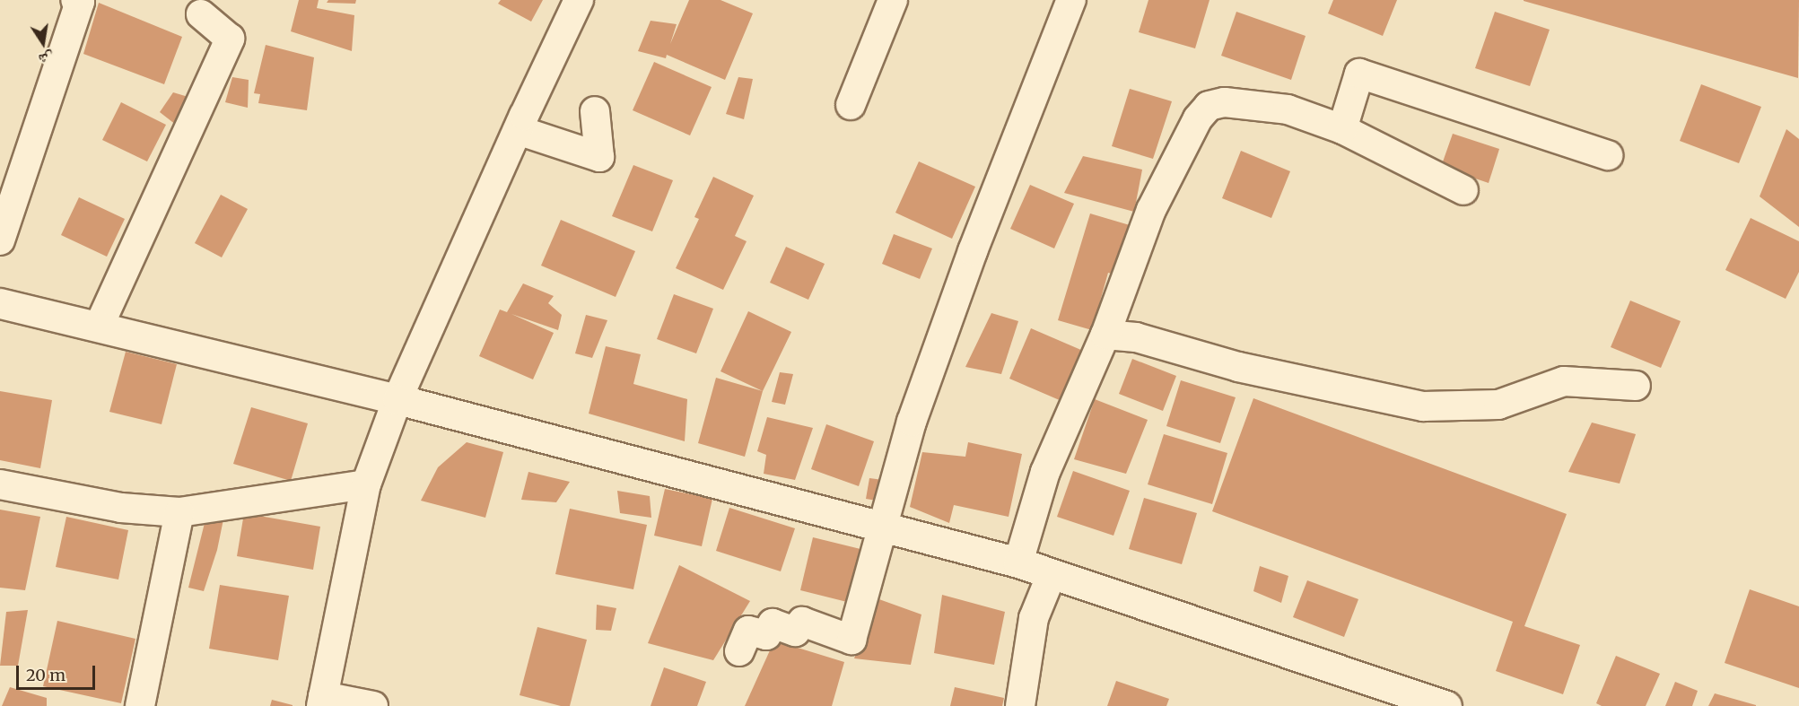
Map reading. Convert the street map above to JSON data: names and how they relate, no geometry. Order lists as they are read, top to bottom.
{
  "scale_bar": "20 m",
  "north": "bottom"
}
